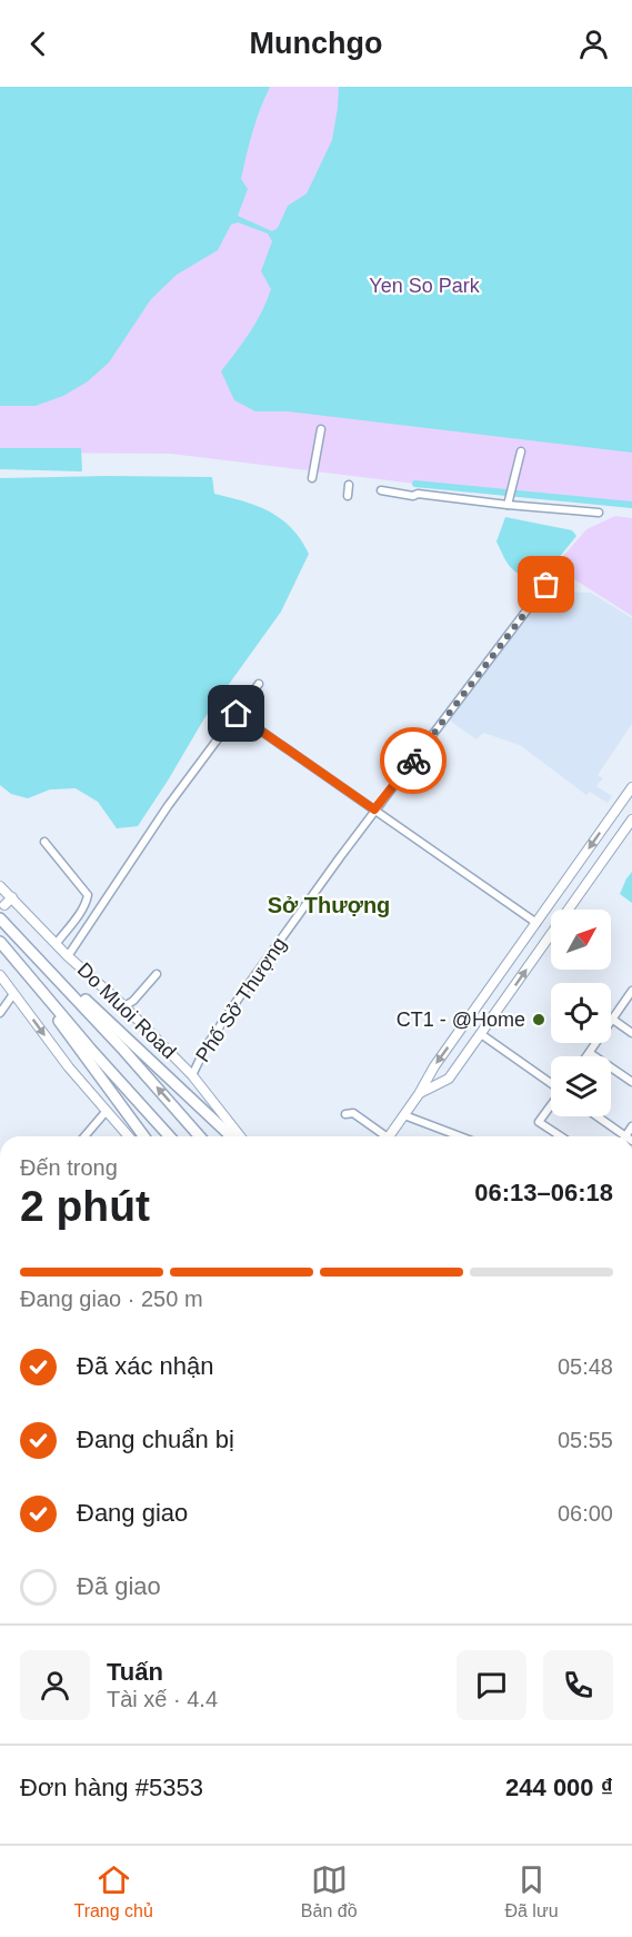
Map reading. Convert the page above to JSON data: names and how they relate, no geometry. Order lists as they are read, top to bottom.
{
  "streets": {
    "main road": ["Do Muoi Road"],
    "street": ["Phố Sở Thượng"]
  },
  "crossings": [
    ["Phố Sở Thượng", "Do Muoi Road"]
  ],
  "districts": ["Sở Thượng"],
  "parks": ["Yen So Park"],
  "places": ["CT1 - @Home"],
  "north": "top right",
  "page": {
    "header": "Munchgo",
    "heading": ["2 phút", "Đến trong", "06:13–06:18"],
    "panel": [
      "Tuấn",
      "Tài xế · 4.4",
      "Đơn hàng #5353",
      "244 000 ₫"
    ],
    "bar": "Đang giao · 250 m",
    "list": [
      ["Đã xác nhận", "05:48"],
      ["Đang chuẩn bị", "05:55"],
      ["Đang giao", "06:00"],
      "Đã giao"
    ],
    "tabs": ["Trang chủ", "Bản đồ", "Đã lưu"]
  }
}
